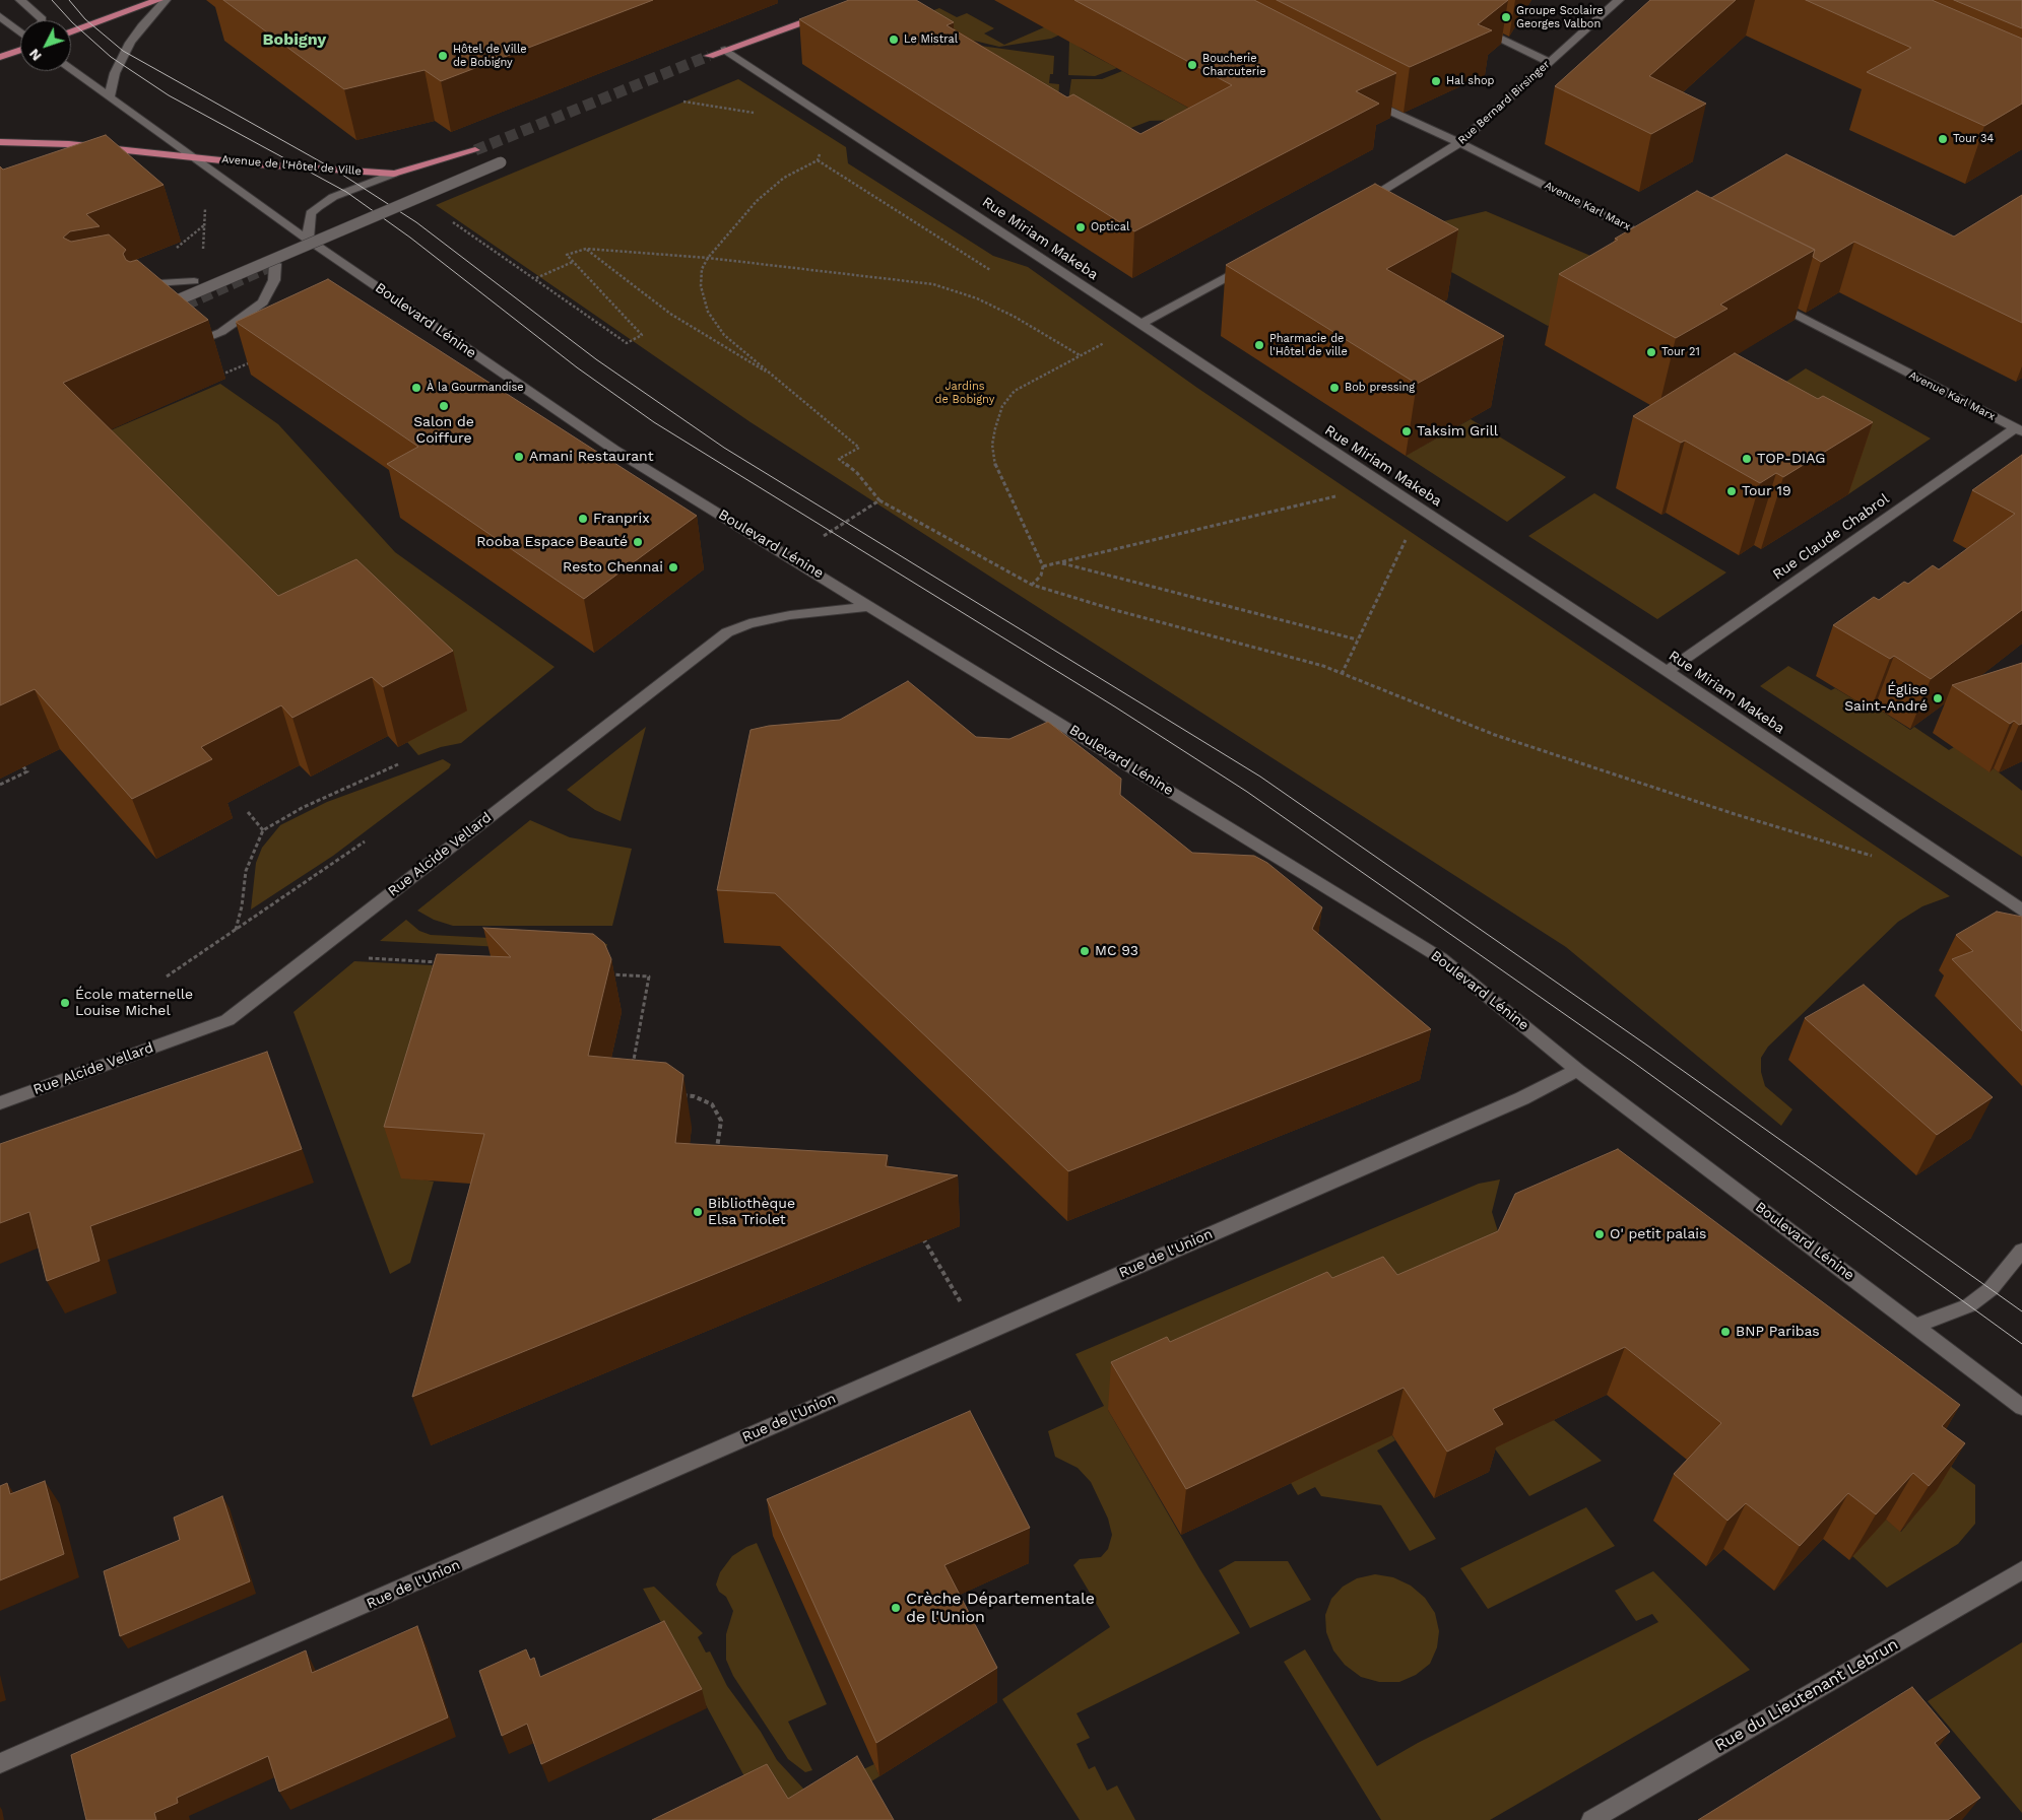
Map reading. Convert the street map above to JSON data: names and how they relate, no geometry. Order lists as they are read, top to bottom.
{
  "streets": {
    "main road": ["Avenue de l'Hôtel de Ville"],
    "street": [
      "Rue Bernard Birsinger",
      "Avenue Karl Marx",
      "Rue Miriam Makeba",
      "Boulevard Lénine",
      "Rue Claude Chabrol",
      "Rue Alcide Vellard",
      "Rue de l'Union",
      "Rue du Lieutenant Lebrun"
    ]
  },
  "crossings": [
    ["Rue Bernard Birsinger", "Avenue Karl Marx"],
    ["Avenue de l'Hôtel de Ville", "Boulevard Lénine"],
    ["Avenue Karl Marx", "Rue Claude Chabrol"],
    ["Rue Miriam Makeba", "Rue Claude Chabrol"],
    ["Boulevard Lénine", "Rue Alcide Vellard"],
    ["Boulevard Lénine", "Rue de l'Union"]
  ],
  "districts": ["Bobigny"],
  "parks": ["Jardins de Bobigny"],
  "places": [
    "Groupe Scolaire Georges Valbon",
    "Le Mistral",
    "Hôtel de Ville de Bobigny",
    "Boucherie Charcuterie",
    "Hal shop",
    "Tour 34",
    "Optical",
    "Pharmacie de l'Hôtel de ville",
    "Tour 21",
    "À la Gourmandise",
    "Bob pressing",
    "Salon de Coiffure",
    "Taksim Grill",
    "Amani Restaurant",
    "TOP-DIAG",
    "Tour 19",
    "Franprix",
    "Rooba Espace Beauté",
    "Resto Chennai",
    "Église Saint-André",
    "MC 93",
    "École maternelle Louise Michel",
    "Bibliothèque Elsa Triolet",
    "O' petit palais",
    "BNP Paribas",
    "Crèche Départementale de l'Union"
  ],
  "north": "bottom left"
}
